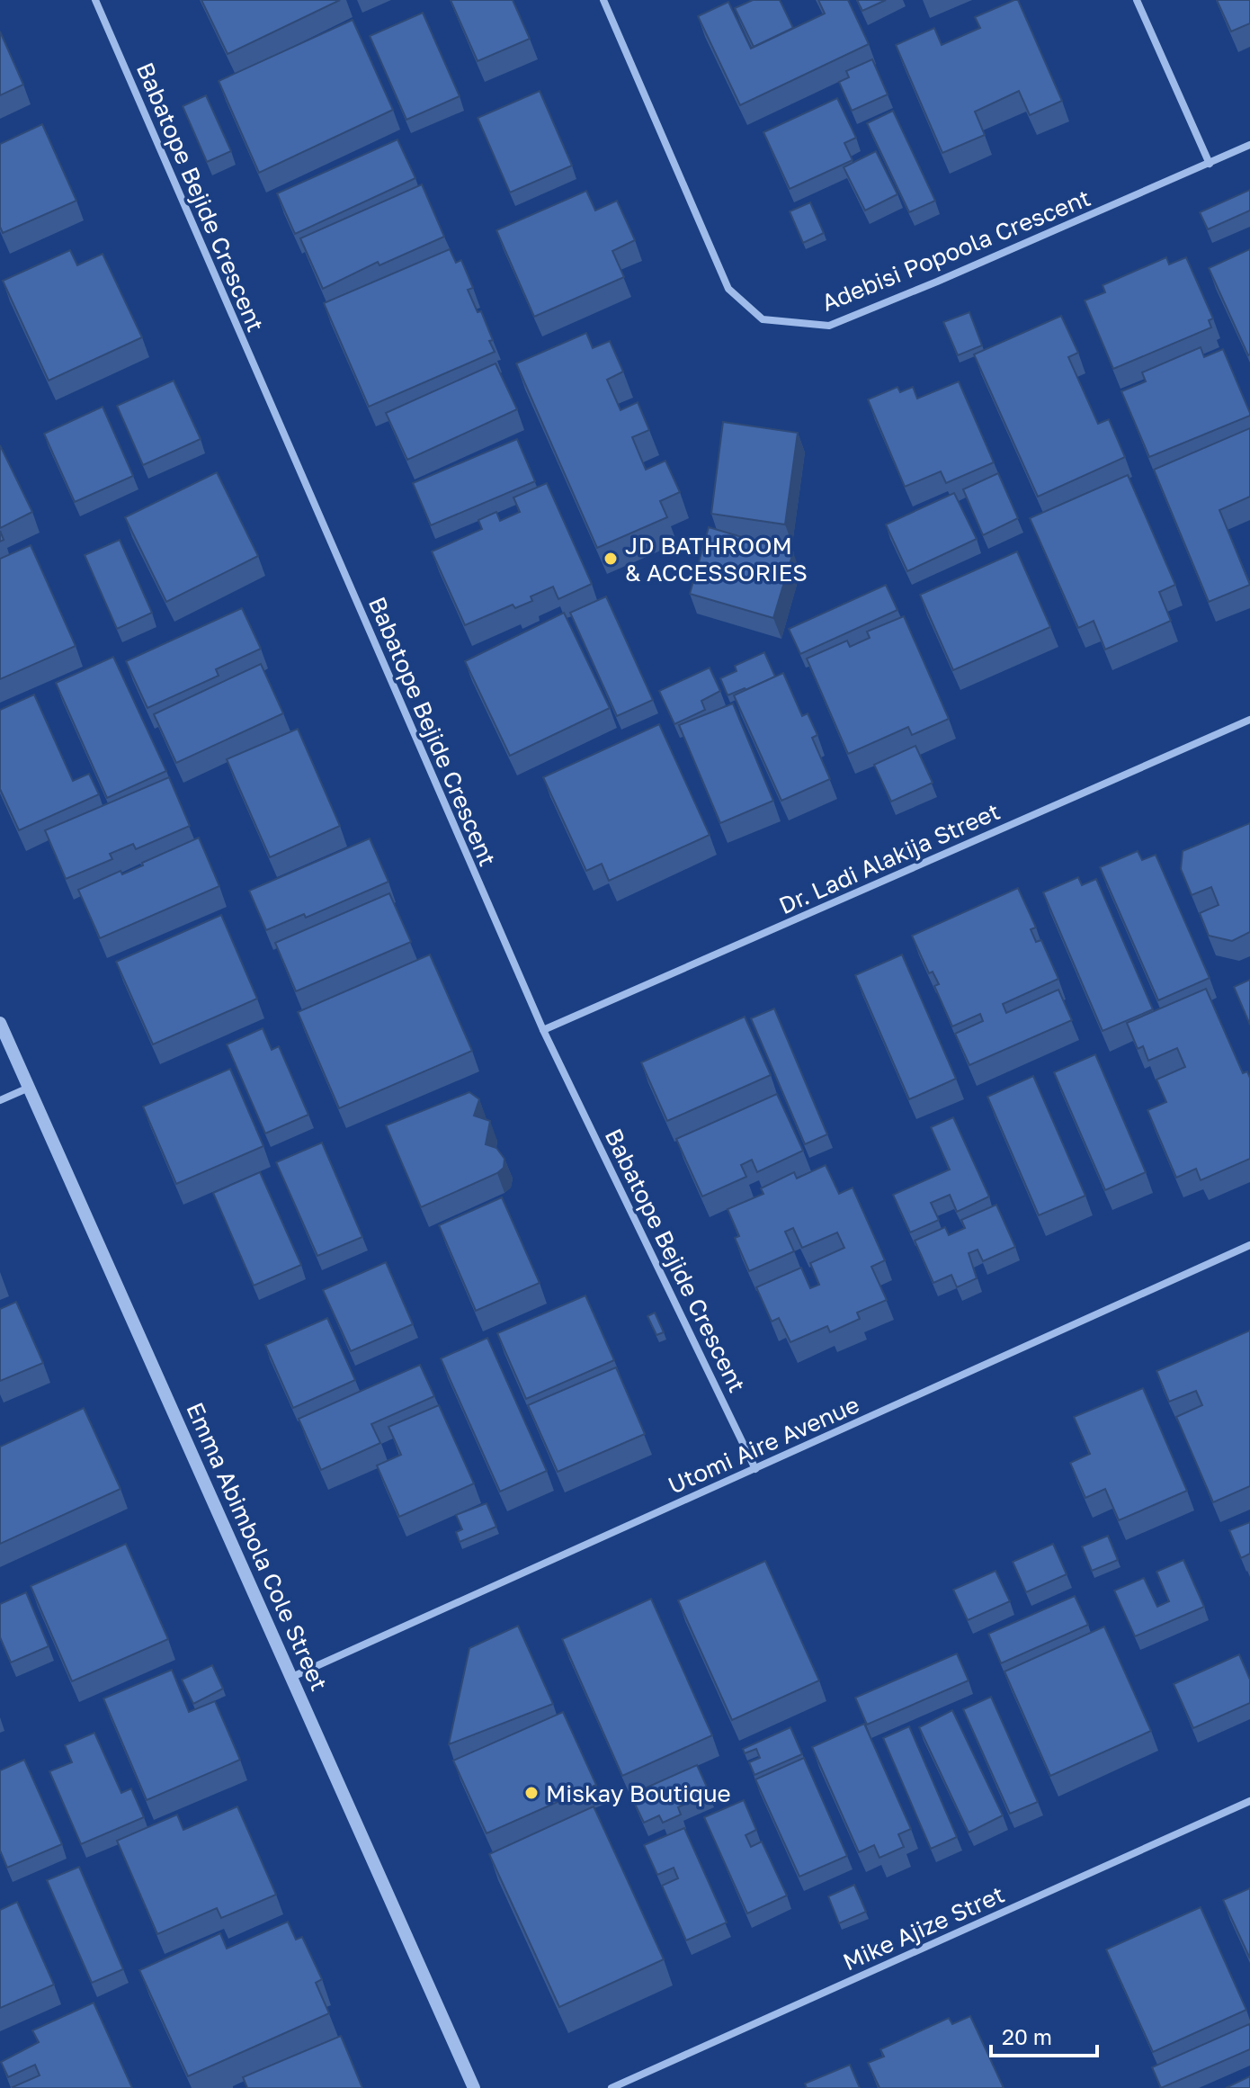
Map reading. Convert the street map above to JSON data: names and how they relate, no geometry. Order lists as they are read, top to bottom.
{
  "streets": {
    "street": [
      "Babatope Bejide Crescent",
      "Adebisi Popoola Crescent",
      "Dr. Ladi Alakija Street",
      "Utomi Aire Avenue",
      "Emma Abimbola Cole Street",
      "Mike Ajize Stret"
    ]
  },
  "crossings": [
    ["Babatope Bejide Crescent", "Dr. Ladi Alakija Street"],
    ["Babatope Bejide Crescent", "Utomi Aire Avenue"],
    ["Utomi Aire Avenue", "Emma Abimbola Cole Street"]
  ],
  "places": ["JD BATHROOM & ACCESSORIES", "Miskay Boutique"],
  "scale_bar": "20 m"
}
